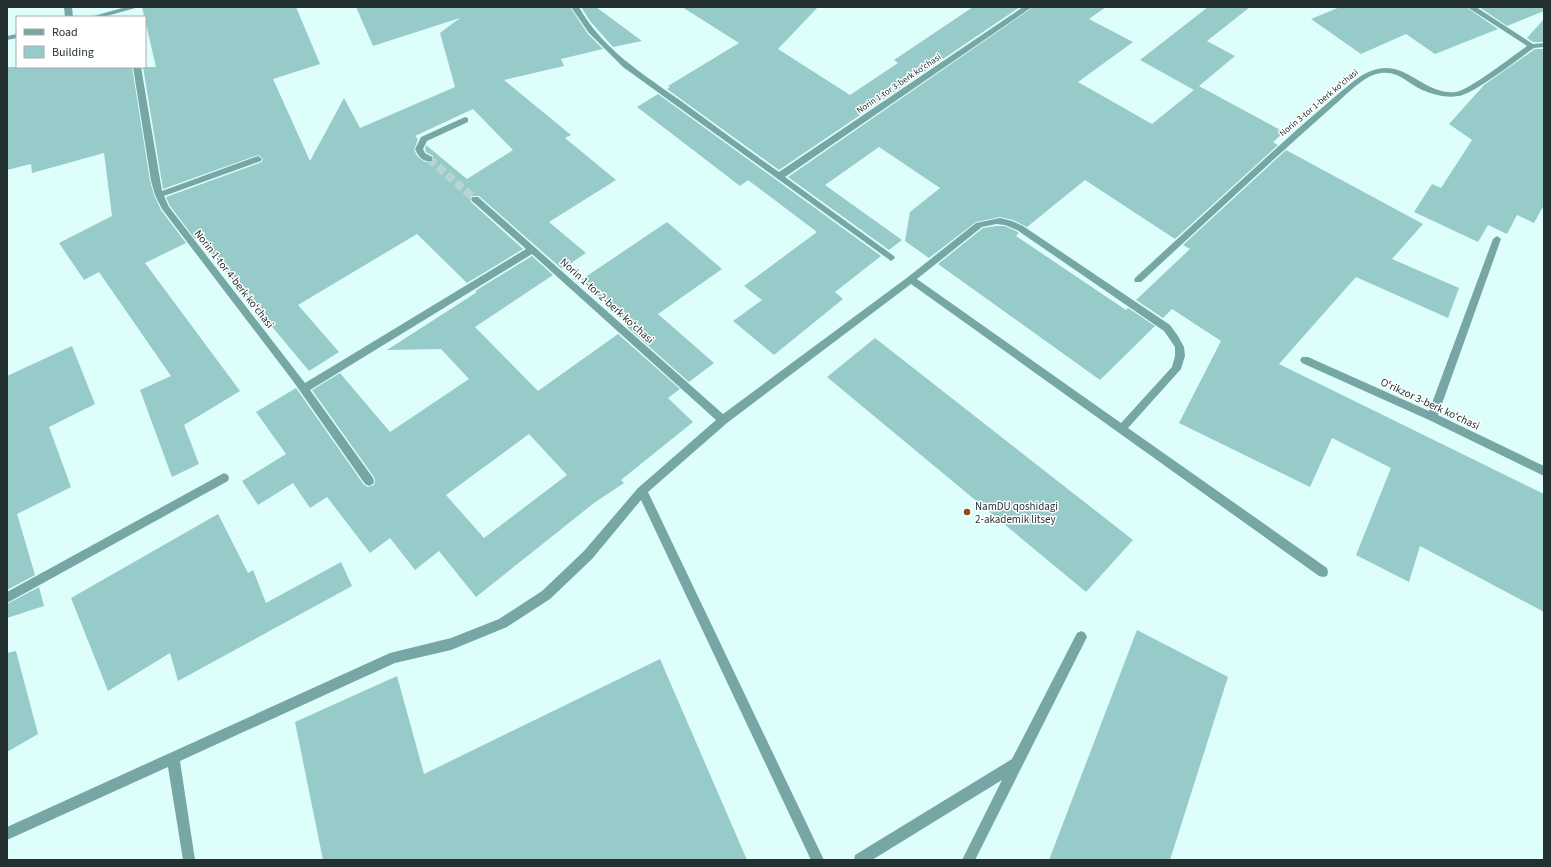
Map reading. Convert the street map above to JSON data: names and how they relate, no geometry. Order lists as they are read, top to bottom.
{
  "streets": {
    "street": [
      "Norin 1-tor 3-berk koʻchasi",
      "Norin 3-tor 1-berk koʻchasi",
      "Norin 1-tor 4-berk koʻchasi",
      "Norin 1-tor 2-berk koʻchasi",
      "Oʻrikzor 3-berk koʻchasi"
    ]
  },
  "places": ["NamDU qoshidagi 2-akademik litsey"],
  "legend": ["Road", "Building"]
}
